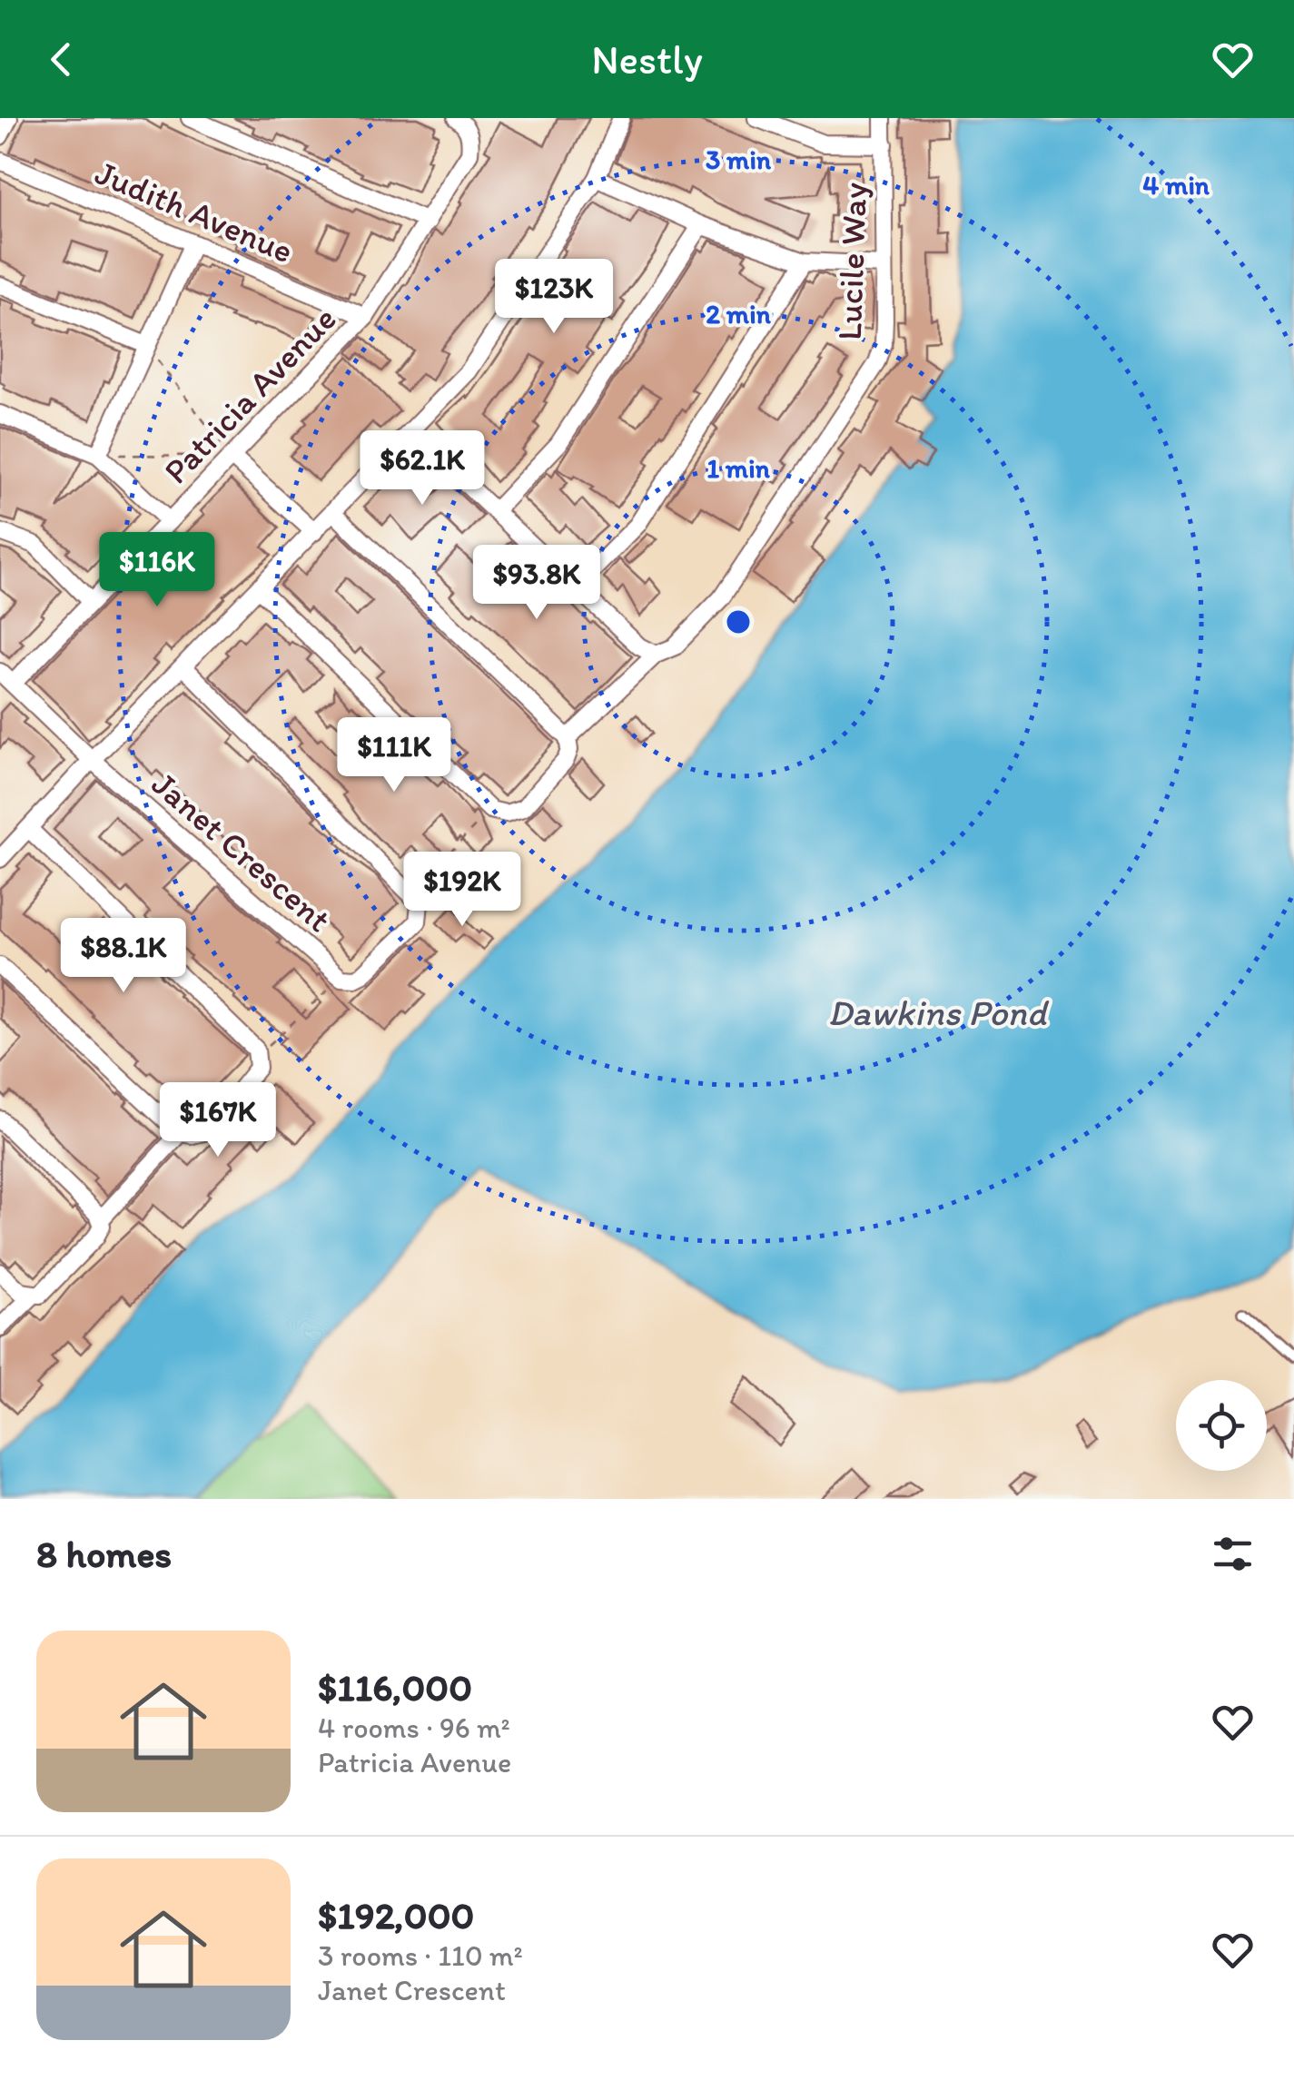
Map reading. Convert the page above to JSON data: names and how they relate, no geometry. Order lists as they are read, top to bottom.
{
  "streets": {
    "street": [
      "Judith Avenue",
      "Lucile Way",
      "Patricia Avenue",
      "Janet Crescent"
    ]
  },
  "crossings": [
    ["Judith Avenue", "Patricia Avenue"],
    ["Patricia Avenue", "Janet Crescent"]
  ],
  "water": ["Dawkins Pond"],
  "page": {
    "header": "Nestly",
    "price": [
      "$123K",
      "$62.1K",
      "$116K",
      "$93.8K",
      "$111K",
      "$192K",
      "$88.1K",
      "$167K"
    ],
    "heading": "8 homes",
    "list": [
      {
        "name": "$116,000",
        "note": "4 rooms · 96 m² · Patricia Avenue"
      },
      {
        "name": "$192,000",
        "note": "3 rooms · 110 m² · Janet Crescent"
      }
    ]
  },
  "rings": [
    "3 min",
    "4 min",
    "2 min",
    "1 min"
  ]
}
